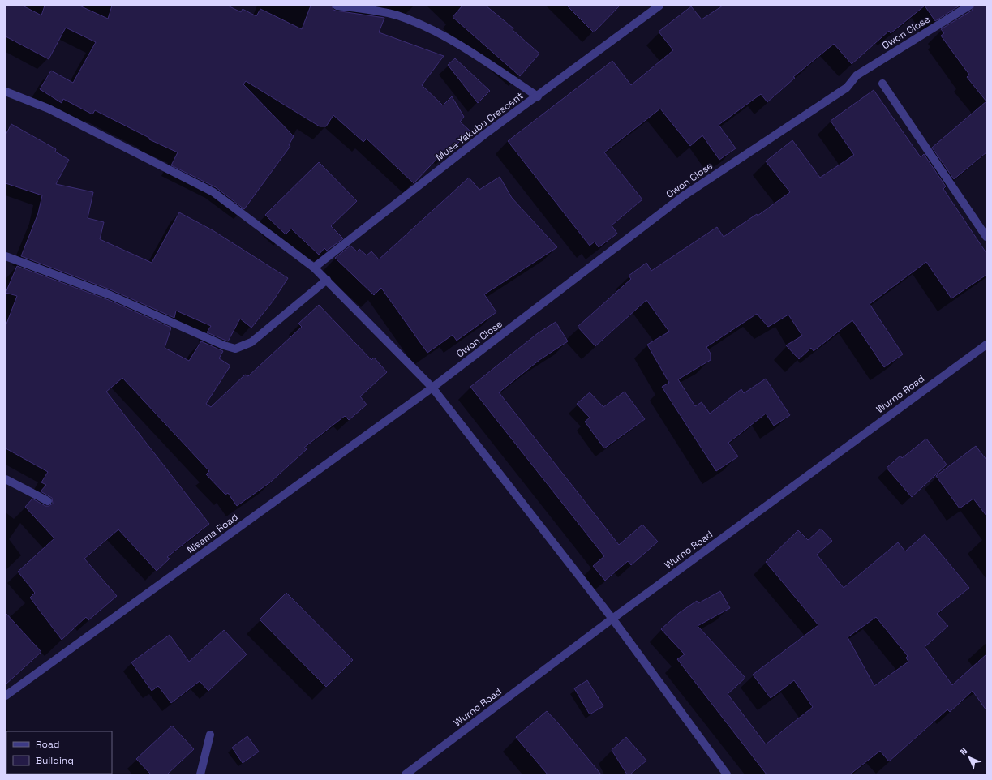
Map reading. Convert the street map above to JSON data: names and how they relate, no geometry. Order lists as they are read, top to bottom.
{
  "streets": {
    "street": [
      "Owon Close",
      "Musa Yakubu Crescent",
      "Wurno Road",
      "Nisama Road"
    ]
  },
  "crossings": [
    ["Owon Close", "Nisama Road"]
  ],
  "legend": ["Road", "Building"],
  "north": "top left"
}
